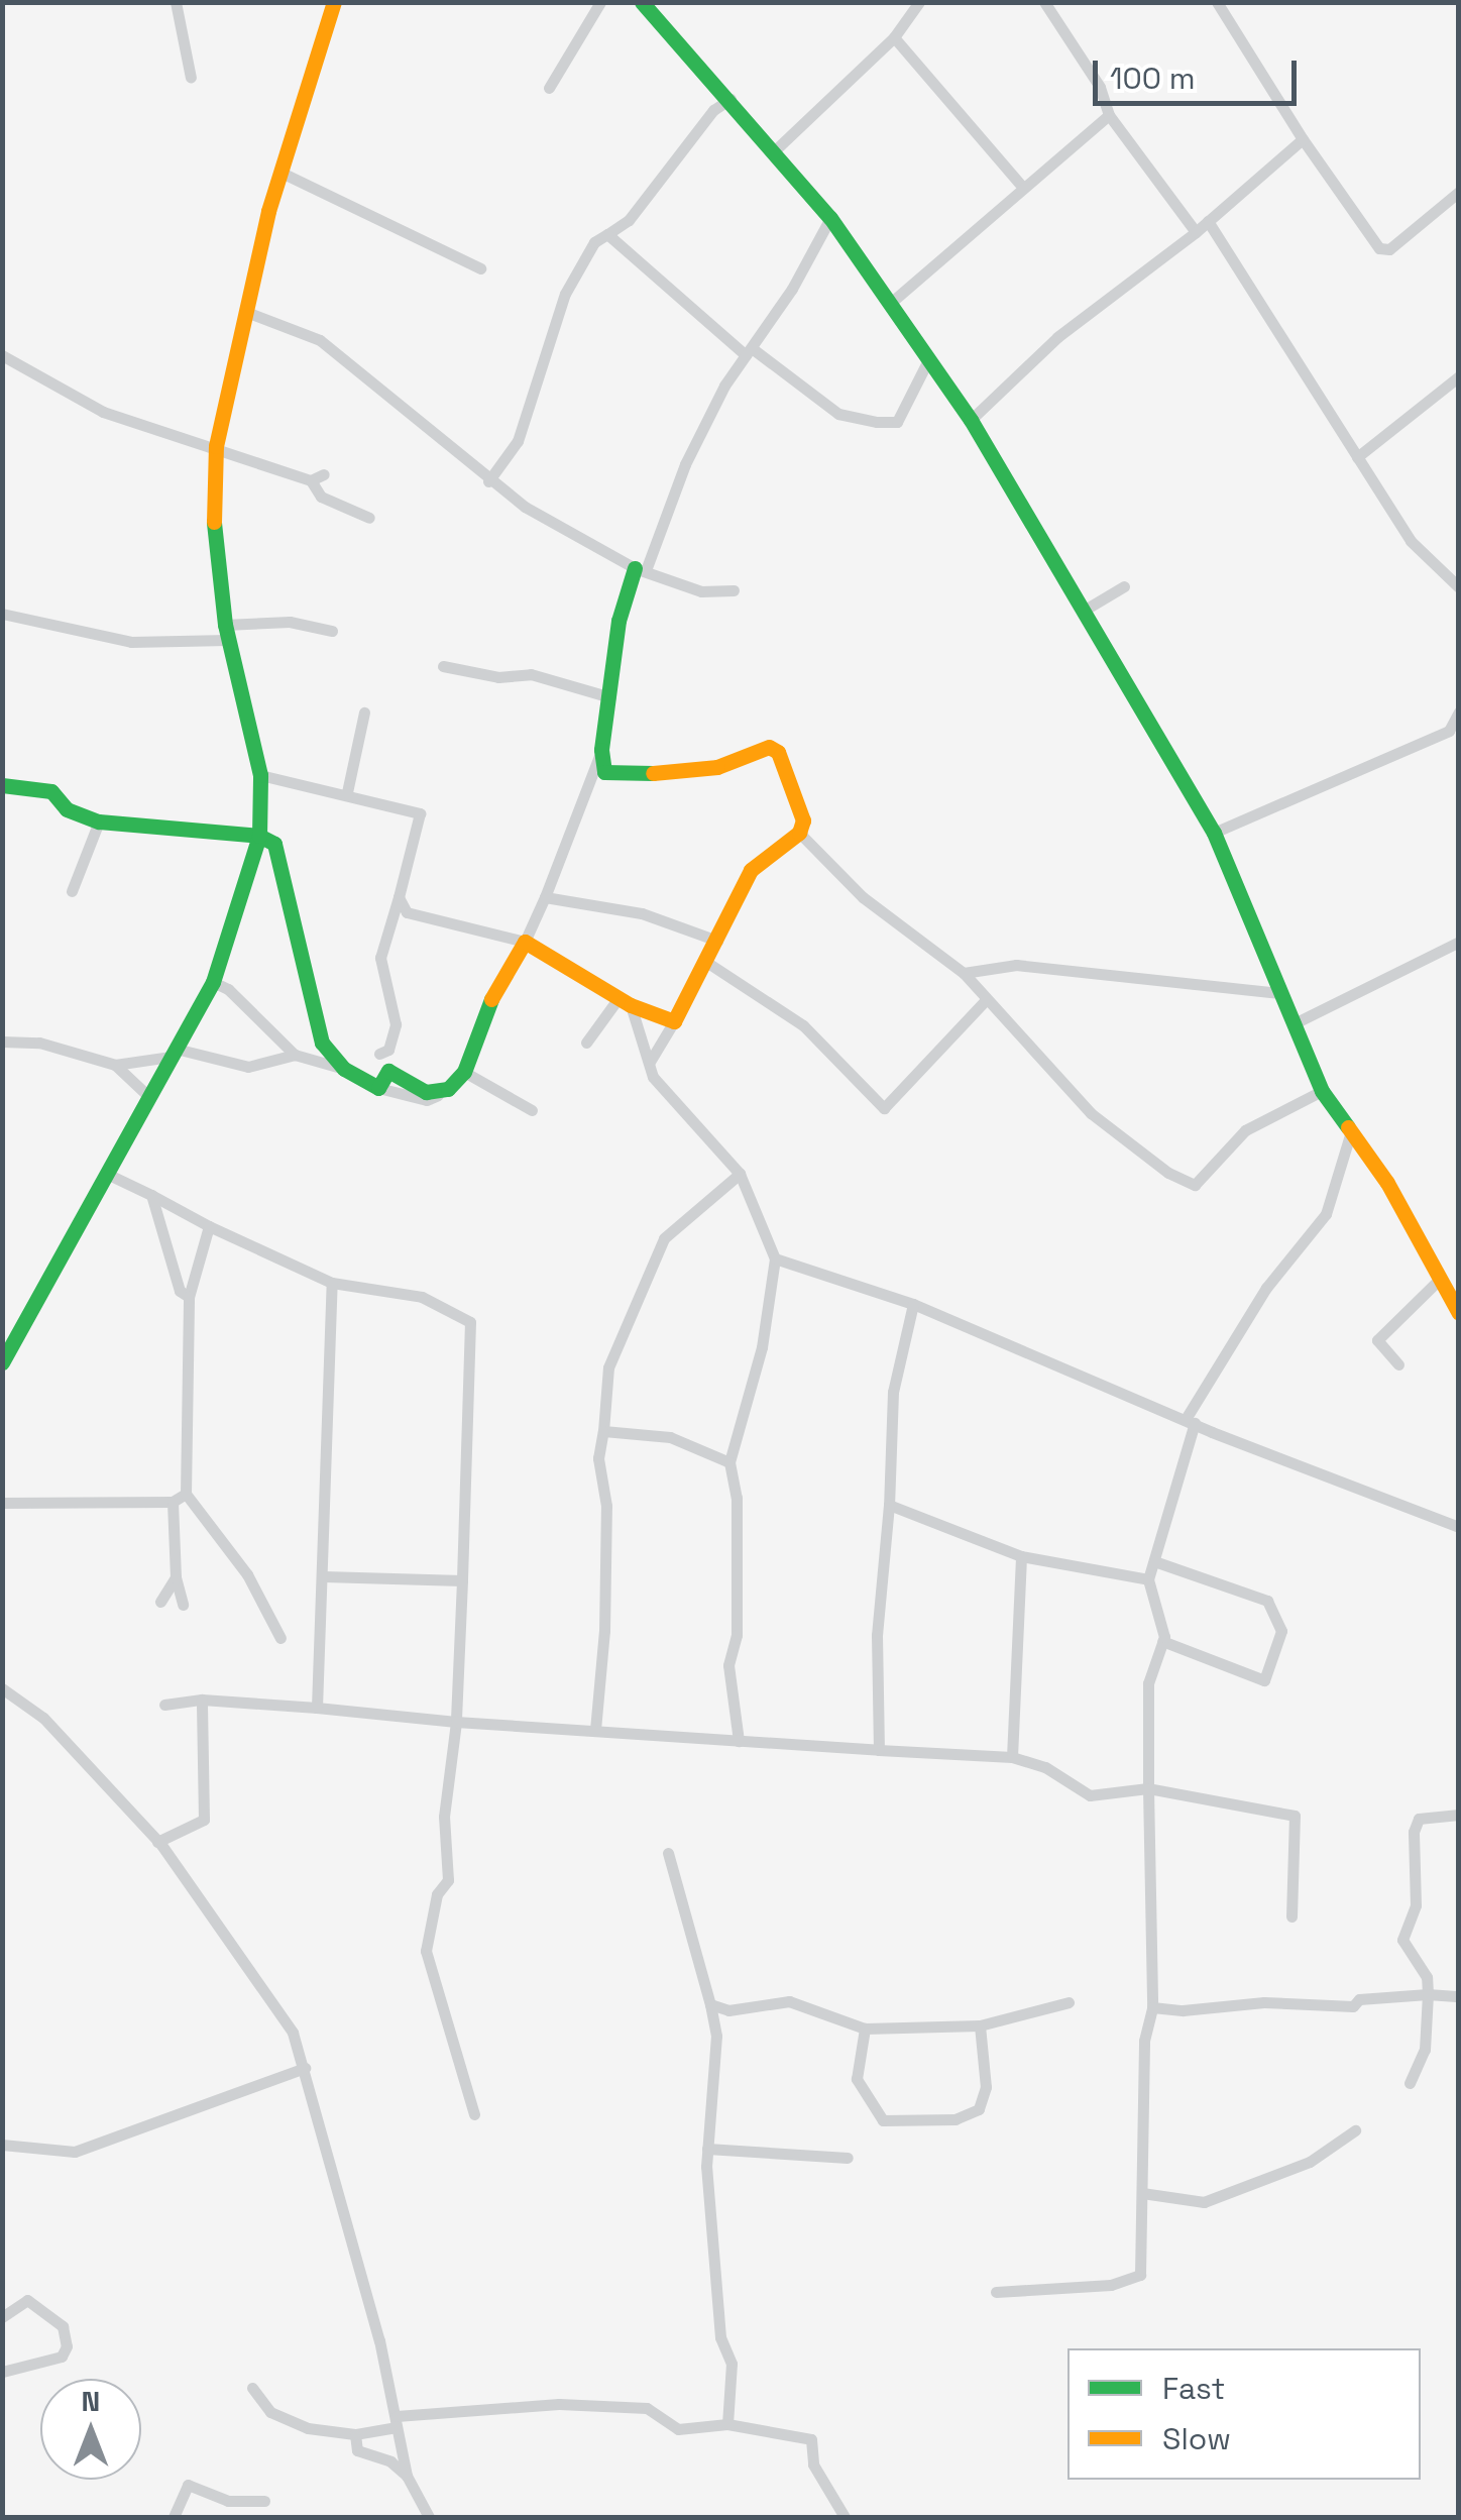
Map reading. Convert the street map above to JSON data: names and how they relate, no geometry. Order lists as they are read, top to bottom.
{
  "legend": ["Fast", "Slow"],
  "scale_bar": "100 m",
  "north": "top"
}
